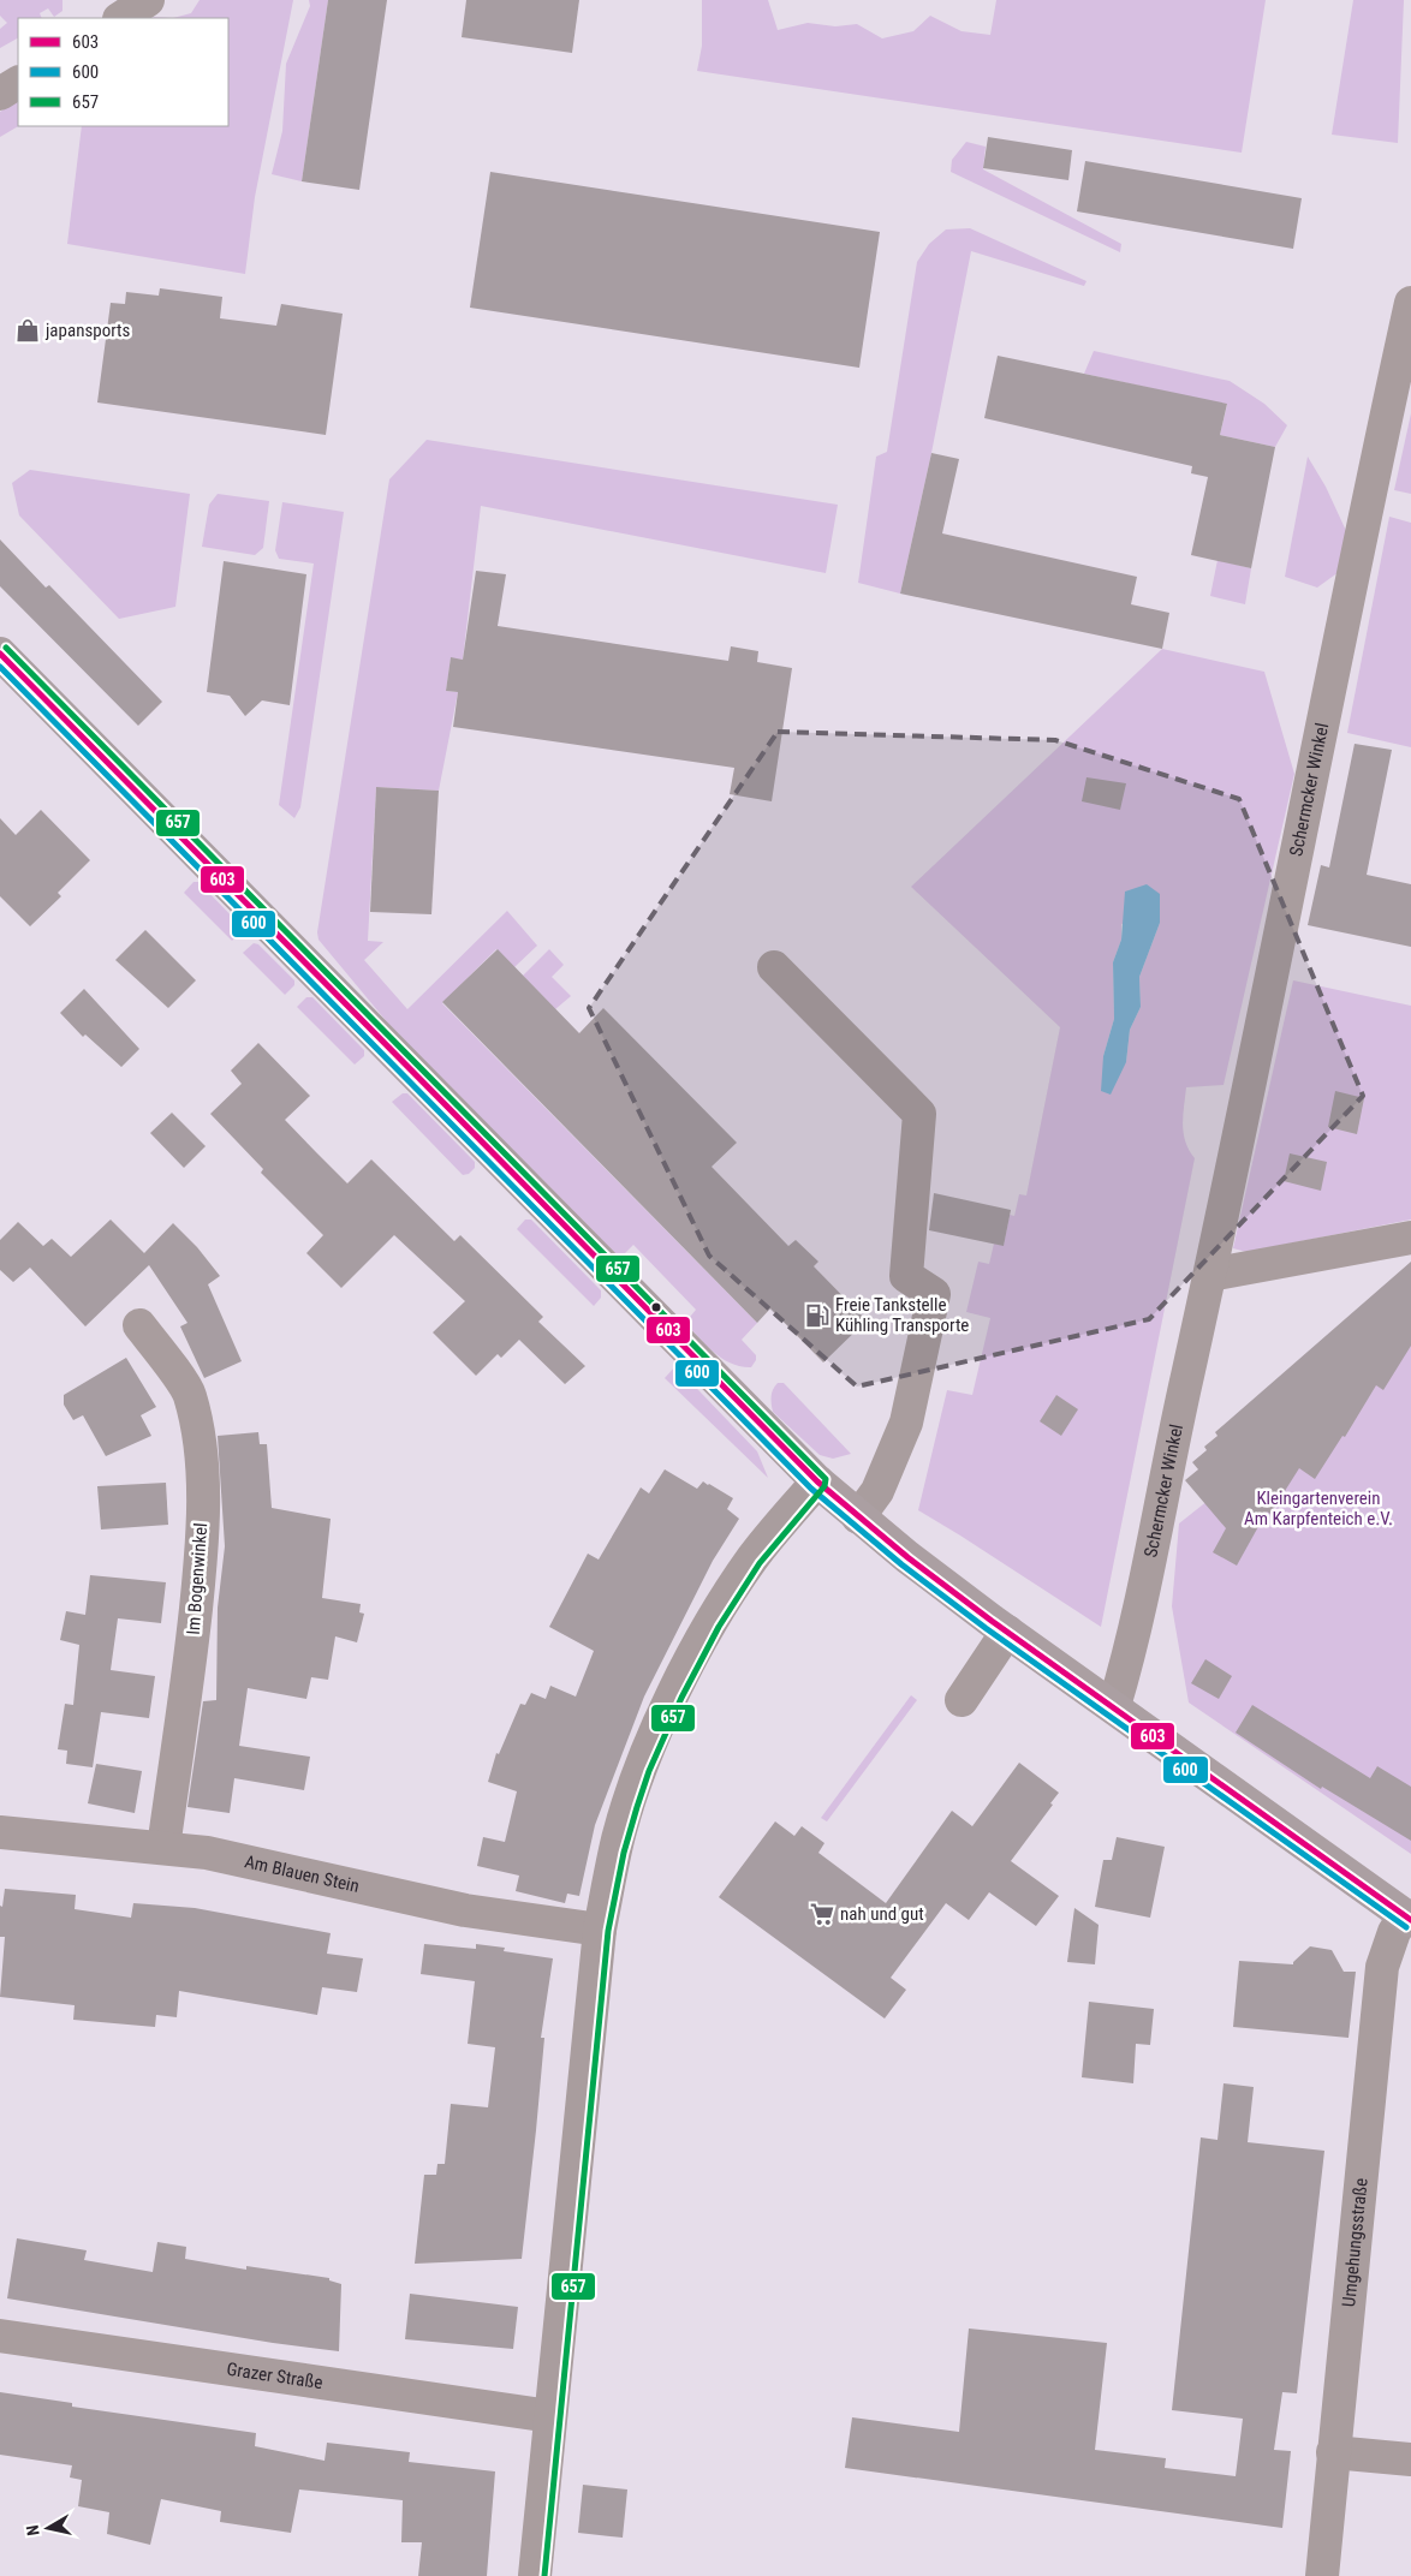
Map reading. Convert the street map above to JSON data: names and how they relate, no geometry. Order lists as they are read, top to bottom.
{
  "streets": {
    "street": [
      "Schermcker Winkel",
      "Im Bogenwinkel",
      "Am Blauen Stein",
      "Umgehungsstraße",
      "Grazer Straße"
    ]
  },
  "crossings": [
    ["Im Bogenwinkel", "Am Blauen Stein"]
  ],
  "parks": ["Kleingartenverein Am Karpfenteich e.V."],
  "places": {
    "shop": ["japansports"],
    "fuel station": ["Freie Tankstelle Kühling Transporte"],
    "supermarket": ["nah und gut"]
  },
  "lines": ["transit line 657", "transit line 603", "transit line 600"],
  "legend": ["603", "600", "657"],
  "north": "left"
}
